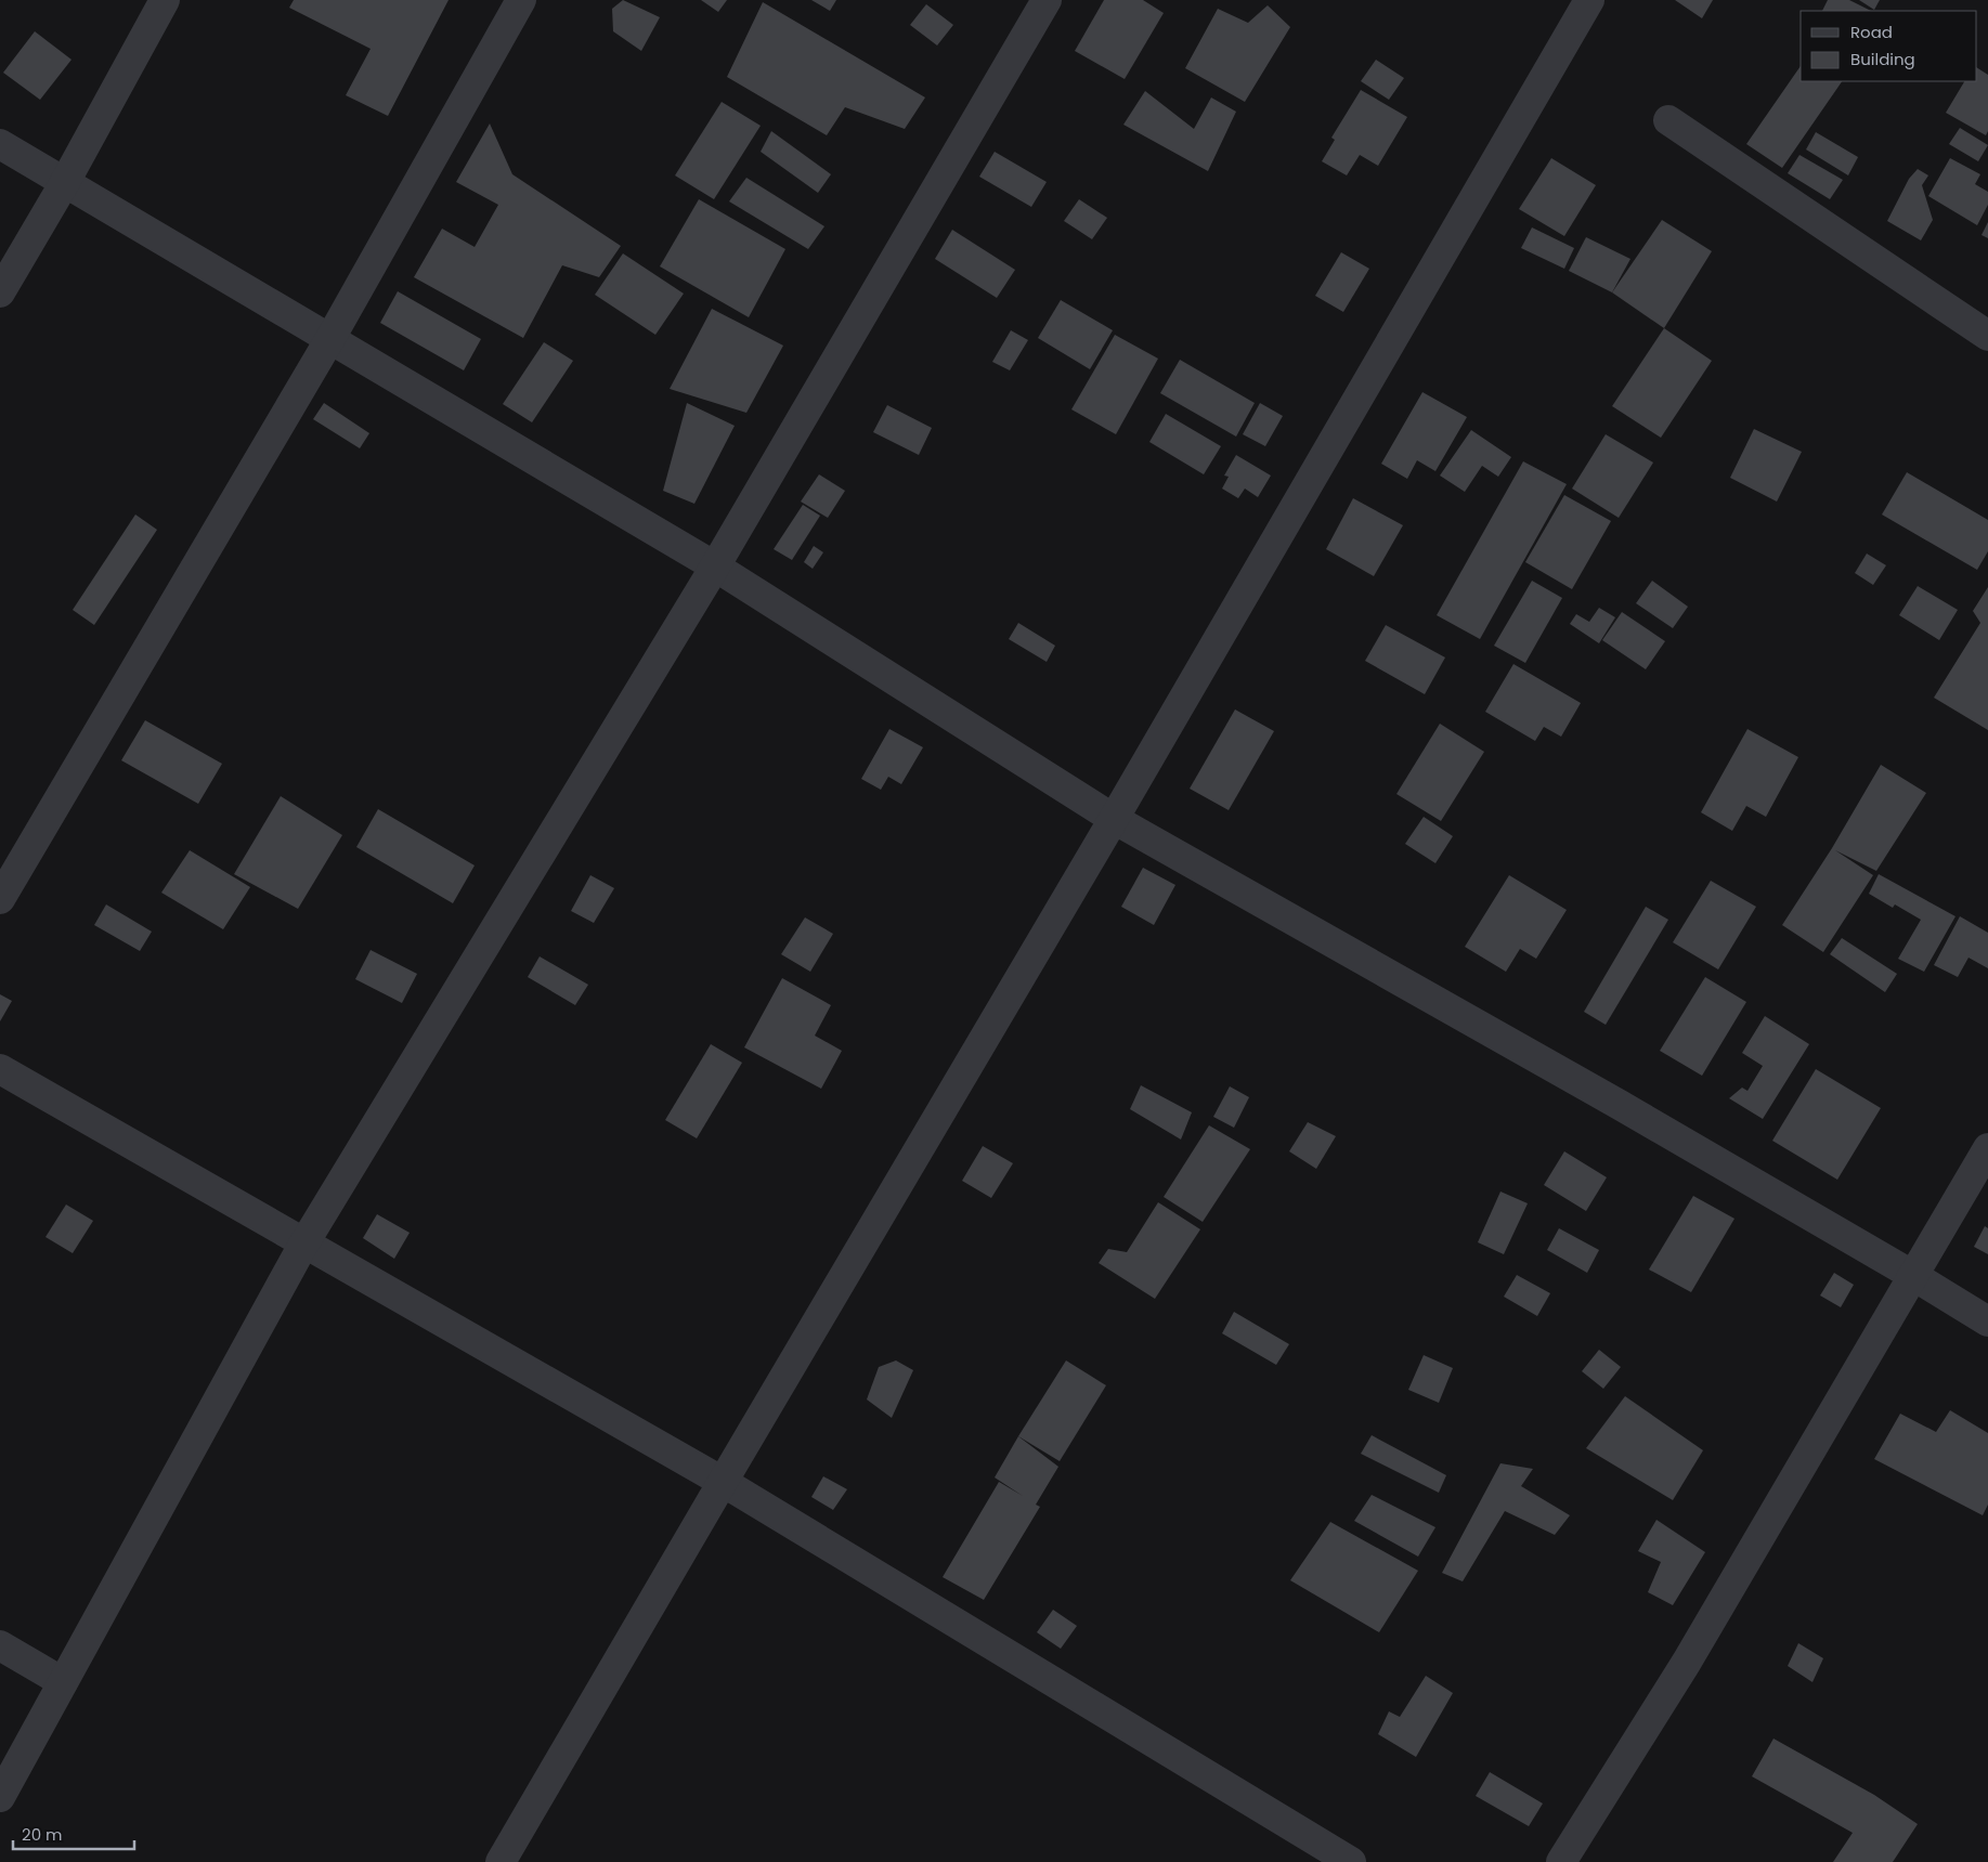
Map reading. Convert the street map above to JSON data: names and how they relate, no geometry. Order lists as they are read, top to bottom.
{
  "legend": ["Road", "Building"],
  "scale_bar": "20 m"
}
